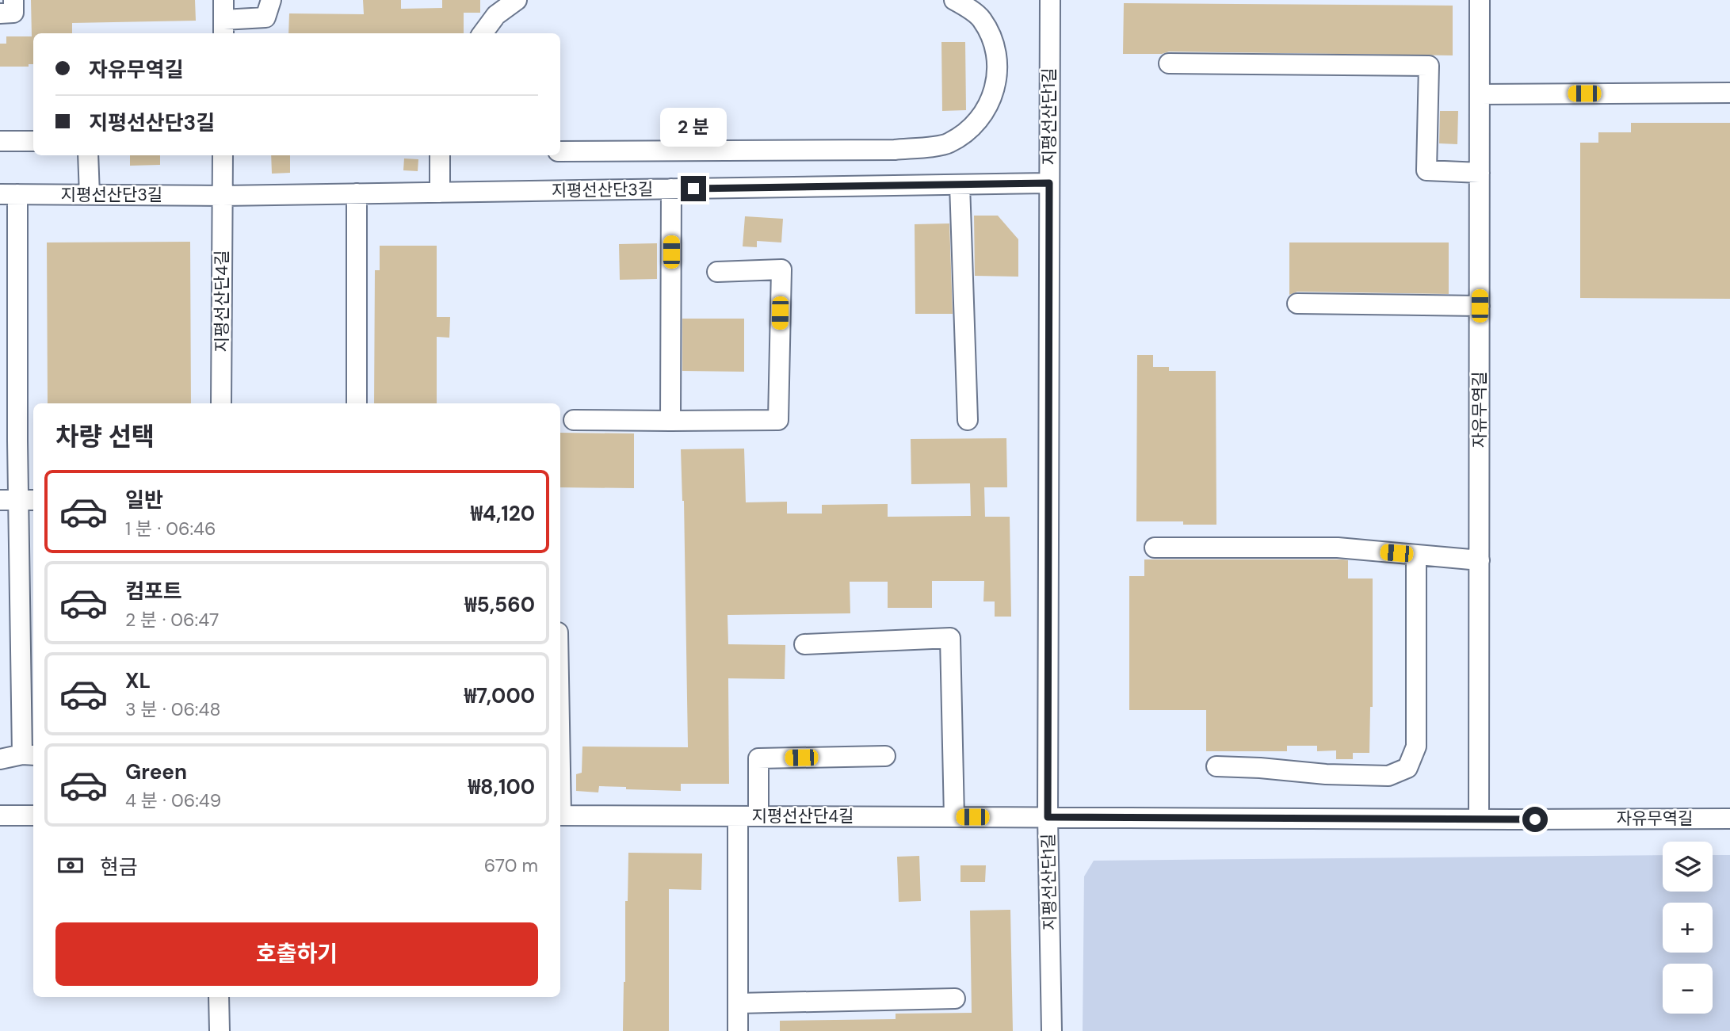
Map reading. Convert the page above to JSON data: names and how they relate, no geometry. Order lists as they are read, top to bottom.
{
  "streets": {
    "street": [
      "지평선산단1길",
      "지평선산단3길",
      "지평선산단4길",
      "자유무역길"
    ]
  },
  "crossings": [
    ["지평선산단1길", "지평선산단3길"],
    ["지평선산단1길", "지평선산단4길"],
    ["지평선산단1길", "자유무역길"],
    ["지평선산단3길", "지평선산단4길"],
    ["지평선산단4길", "자유무역길"]
  ],
  "page": {
    "banner": ["자유무역길", "지평선산단3길"],
    "bubble": "2 분",
    "heading": "차량 선택",
    "list": [
      {
        "name": "일반",
        "note": "1 분 · 06:46",
        "value": "₩4,120"
      },
      {
        "name": "컴포트",
        "note": "2 분 · 06:47",
        "value": "₩5,560"
      },
      {
        "name": "XL",
        "note": "3 분 · 06:48",
        "value": "₩7,000"
      },
      {
        "name": "Green",
        "note": "4 분 · 06:49",
        "value": "₩8,100"
      }
    ],
    "pay": ["현금", "670 m"],
    "map_buttons": ["+", "−"],
    "buttons": "호출하기"
  }
}
